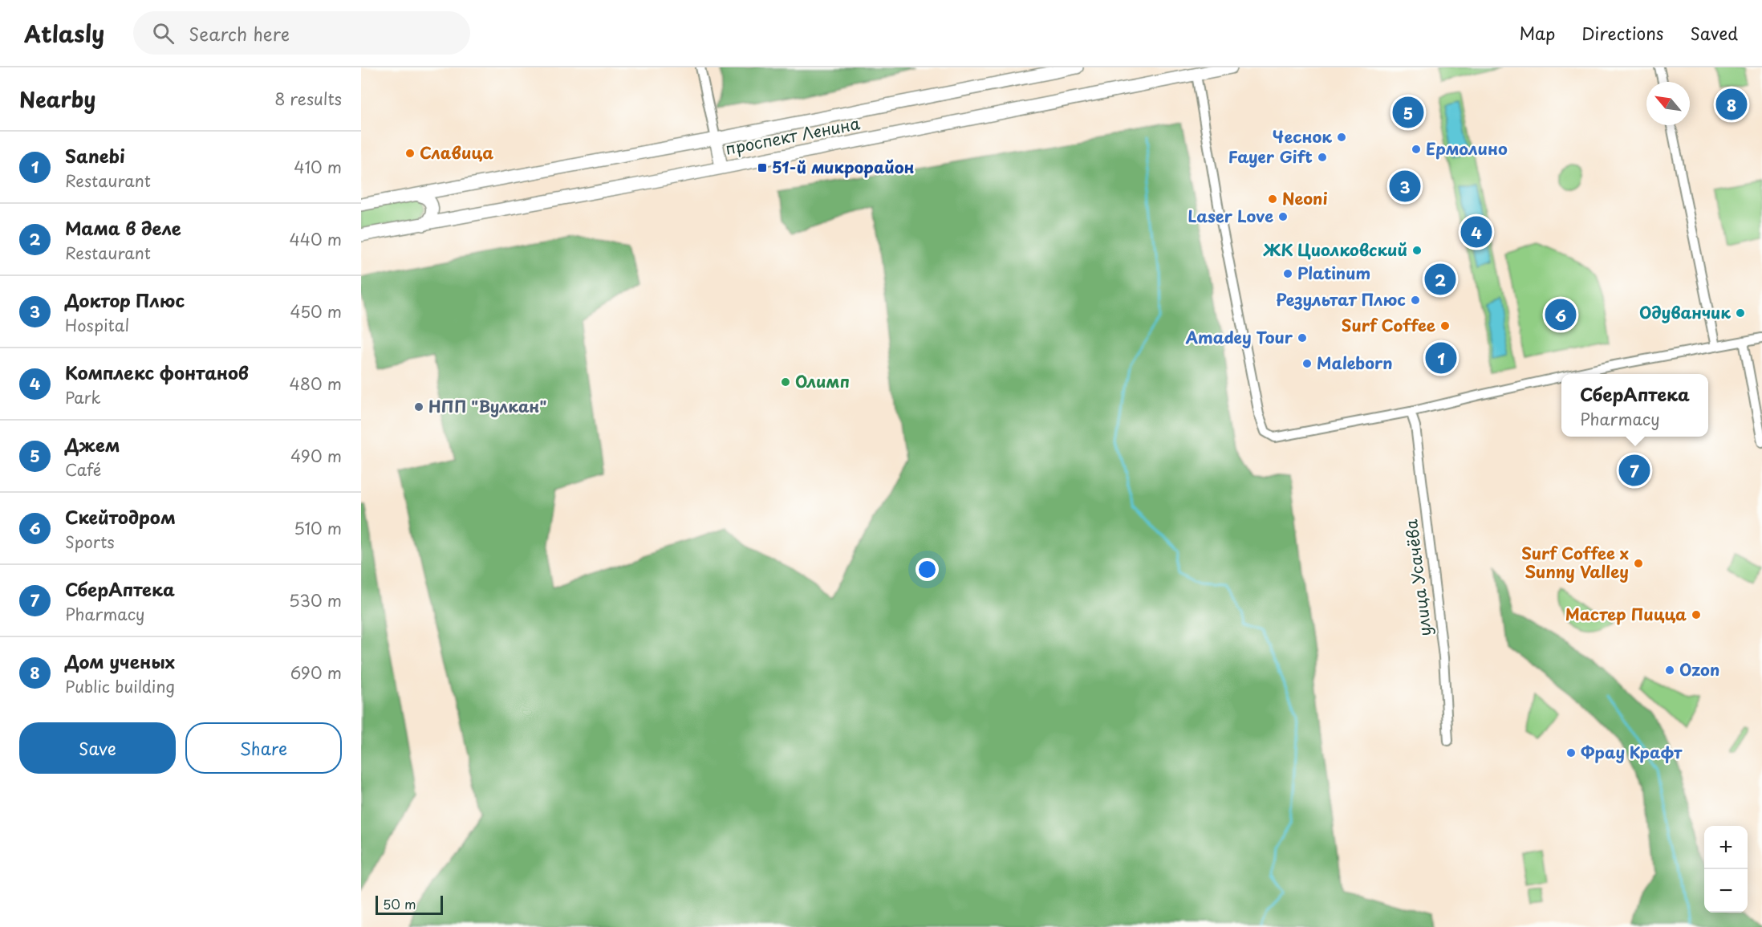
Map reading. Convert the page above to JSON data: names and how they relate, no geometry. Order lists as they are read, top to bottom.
{
  "streets": {
    "main road": ["проспект Ленина"],
    "street": ["улица Усачёва"]
  },
  "places": {
    "other": [
      "Чеснок",
      "Ермолино",
      "Славица",
      "Fayer Gift",
      "Neoni",
      "Laser Love",
      "ЖК Циолковский",
      "Platinum",
      "Результат Плюс",
      "Одуванчик",
      "Surf Coffee",
      "Amadey Tour",
      "Maleborn",
      "Олимп",
      "НПП \"Вулкан\"",
      "Surf Coffee x Sunny Valley",
      "Мастер Пицца",
      "Ozon",
      "Фрау Крафт"
    ],
    "transit": ["51-й микрорайон"]
  },
  "scale_bar": "50 m",
  "north": "top left",
  "page": {
    "header": "Atlasly",
    "search": "Search here",
    "nav": ["Map", "Directions", "Saved"],
    "heading": ["Nearby", "8 results"],
    "pins": [
      "8",
      "5",
      "3",
      "4",
      "2",
      "6",
      "1",
      "7"
    ],
    "list": [
      {
        "mark": "1",
        "name": "Sanebi",
        "note": "Restaurant",
        "value": "410 m"
      },
      {
        "mark": "2",
        "name": "Мама в деле",
        "note": "Restaurant",
        "value": "440 m"
      },
      {
        "mark": "3",
        "name": "Доктор Плюс",
        "note": "Hospital",
        "value": "450 m"
      },
      {
        "mark": "4",
        "name": "Комплекс фонтанов",
        "note": "Park",
        "value": "480 m"
      },
      {
        "mark": "5",
        "name": "Джем",
        "note": "Café",
        "value": "490 m"
      },
      {
        "mark": "6",
        "name": "Скейтодром",
        "note": "Sports",
        "value": "510 m"
      },
      {
        "mark": "7",
        "name": "СберАптека",
        "note": "Pharmacy",
        "value": "530 m"
      },
      {
        "mark": "8",
        "name": "Дом ученых",
        "note": "Public building",
        "value": "690 m"
      }
    ],
    "popup": ["СберАптека", "Pharmacy"],
    "buttons": ["Save", "Share"],
    "map_buttons": ["+", "−"],
    "scale": "50 m"
  }
}
